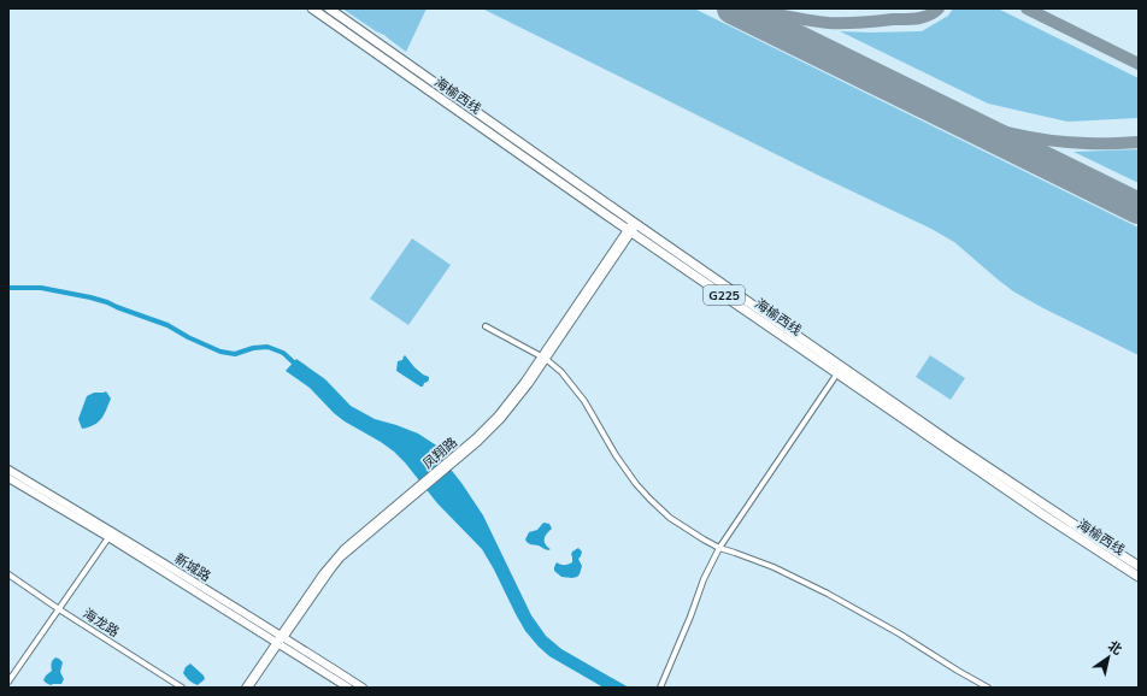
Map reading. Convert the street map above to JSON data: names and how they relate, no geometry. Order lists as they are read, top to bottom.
{
  "streets": {
    "highway": ["海榆西线", "G225"],
    "main road": ["新城路"],
    "street": ["凤翔路", "海龙路"]
  },
  "crossings": [
    ["海榆西线", "凤翔路"],
    ["凤翔路", "新城路"]
  ],
  "north": "top right"
}
